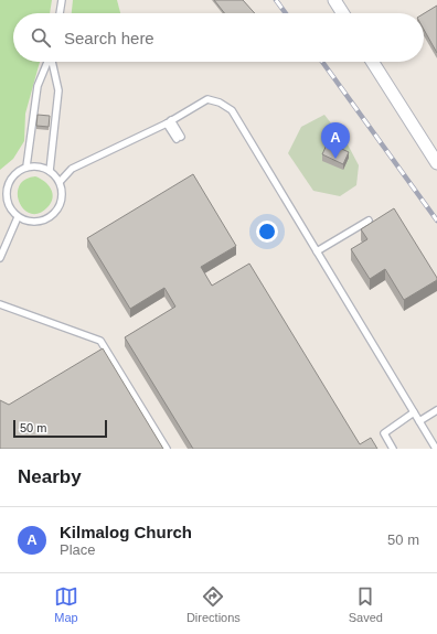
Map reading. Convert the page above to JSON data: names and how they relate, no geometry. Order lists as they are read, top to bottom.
{
  "scale_bar": "50 m",
  "page": {
    "search": "Search here",
    "pins": "A",
    "scale": "50 m",
    "heading": "Nearby",
    "list": [
      {
        "mark": "A",
        "name": "Kilmalog Church",
        "note": "Place",
        "value": "50 m"
      }
    ],
    "nav": ["Map", "Directions", "Saved"]
  }
}
